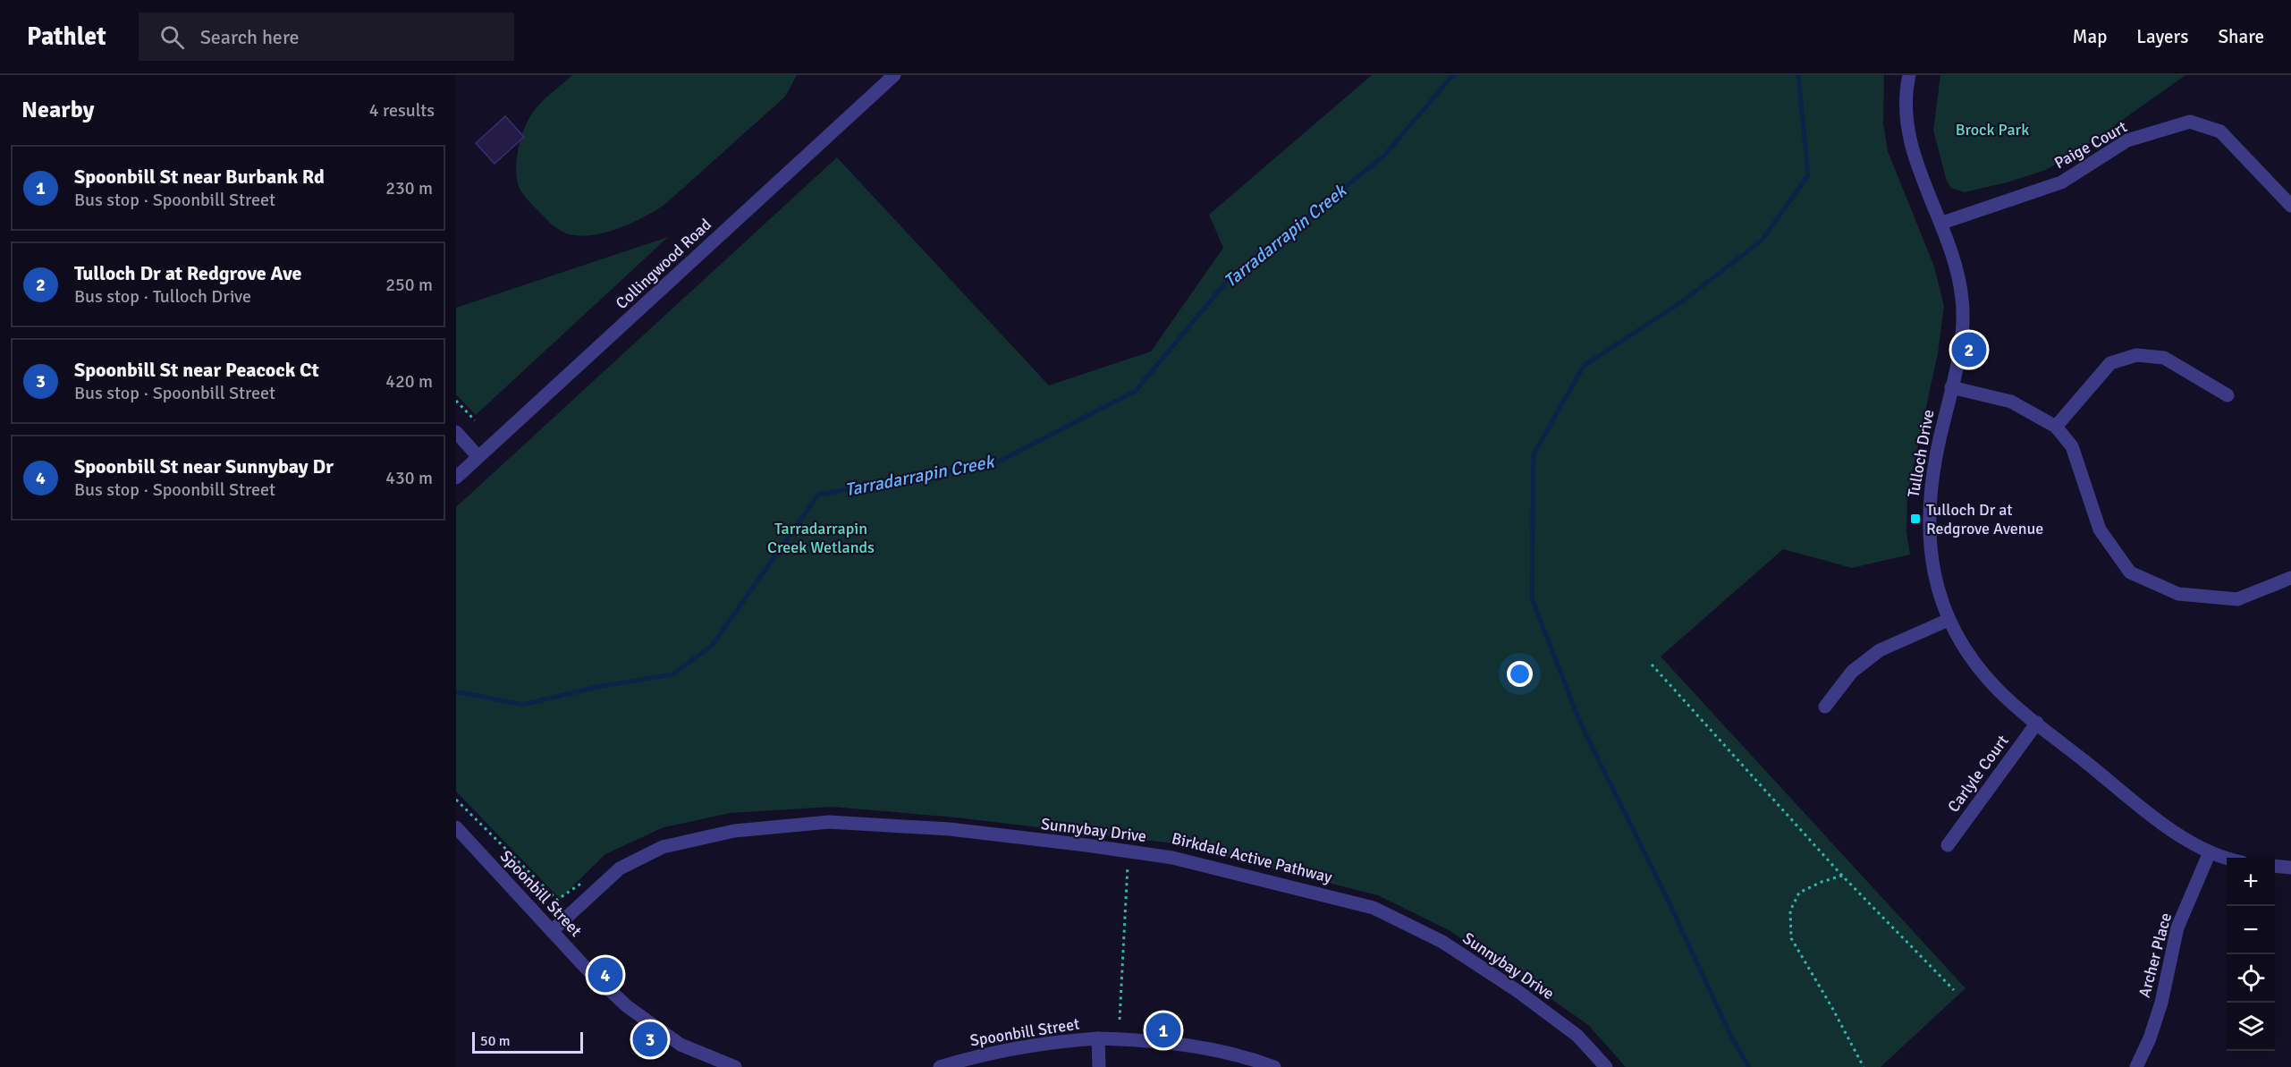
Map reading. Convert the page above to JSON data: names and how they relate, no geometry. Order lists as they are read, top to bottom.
{
  "streets": {
    "street": [
      "Paige Court",
      "Collingwood Road",
      "Tulloch Drive",
      "Carlyle Court",
      "Sunnybay Drive",
      "Spoonbill Street",
      "Archer Place"
    ]
  },
  "crossings": [
    ["Paige Court", "Tulloch Drive"],
    ["Tulloch Drive", "Carlyle Court"],
    ["Tulloch Drive", "Archer Place"],
    ["Sunnybay Drive", "Spoonbill Street"]
  ],
  "water": ["Tarradarrapin Creek"],
  "parks": ["Brock Park", "Tarradarrapin Creek Wetlands"],
  "places": {
    "transit": ["Tulloch Dr at Redgrove Avenue"]
  },
  "scale_bar": "50 m",
  "page": {
    "header": "Pathlet",
    "search": "Search here",
    "nav": ["Map", "Layers", "Share"],
    "heading": ["Nearby", "4 results"],
    "list": [
      {
        "mark": "1",
        "name": "Spoonbill St near Burbank Rd",
        "note": "Bus stop · Spoonbill Street",
        "value": "230 m"
      },
      {
        "mark": "2",
        "name": "Tulloch Dr at Redgrove Ave",
        "note": "Bus stop · Tulloch Drive",
        "value": "250 m"
      },
      {
        "mark": "3",
        "name": "Spoonbill St near Peacock Ct",
        "note": "Bus stop · Spoonbill Street",
        "value": "420 m"
      },
      {
        "mark": "4",
        "name": "Spoonbill St near Sunnybay Dr",
        "note": "Bus stop · Spoonbill Street",
        "value": "430 m"
      }
    ],
    "pins": [
      "2",
      "4",
      "1",
      "3"
    ],
    "map_buttons": ["+", "−"],
    "scale": "50 m"
  }
}
